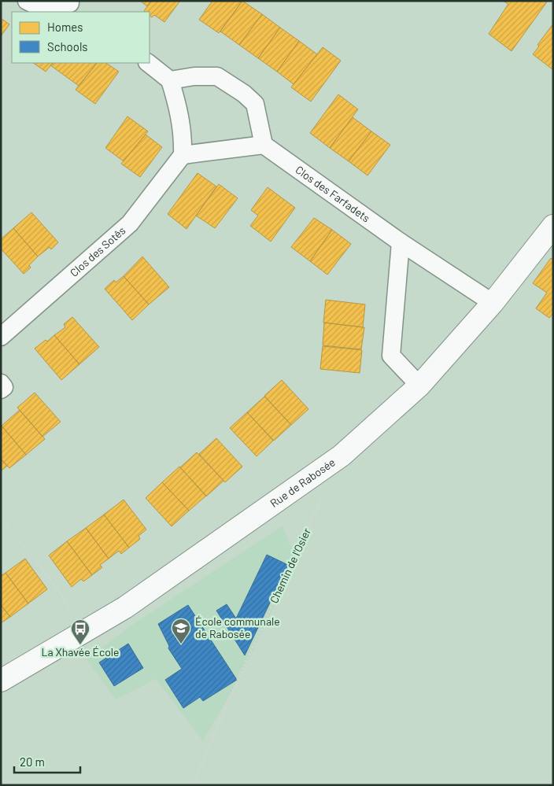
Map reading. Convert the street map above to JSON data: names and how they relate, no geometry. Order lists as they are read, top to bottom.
{
  "streets": {
    "main road": ["Rue de Rabosée"],
    "street": ["Clos des Farfadets", "Clos des Sotês"],
    "path": ["Chemin de l'Osier"]
  },
  "crossings": [
    ["Clos des Farfadets", "Rue de Rabosée"]
  ],
  "places": {
    "school or university": ["École communale de Rabosée"],
    "bus stop": ["La Xhavée École"]
  },
  "legend": ["Homes", "Schools"],
  "scale_bar": "20 m"
}
